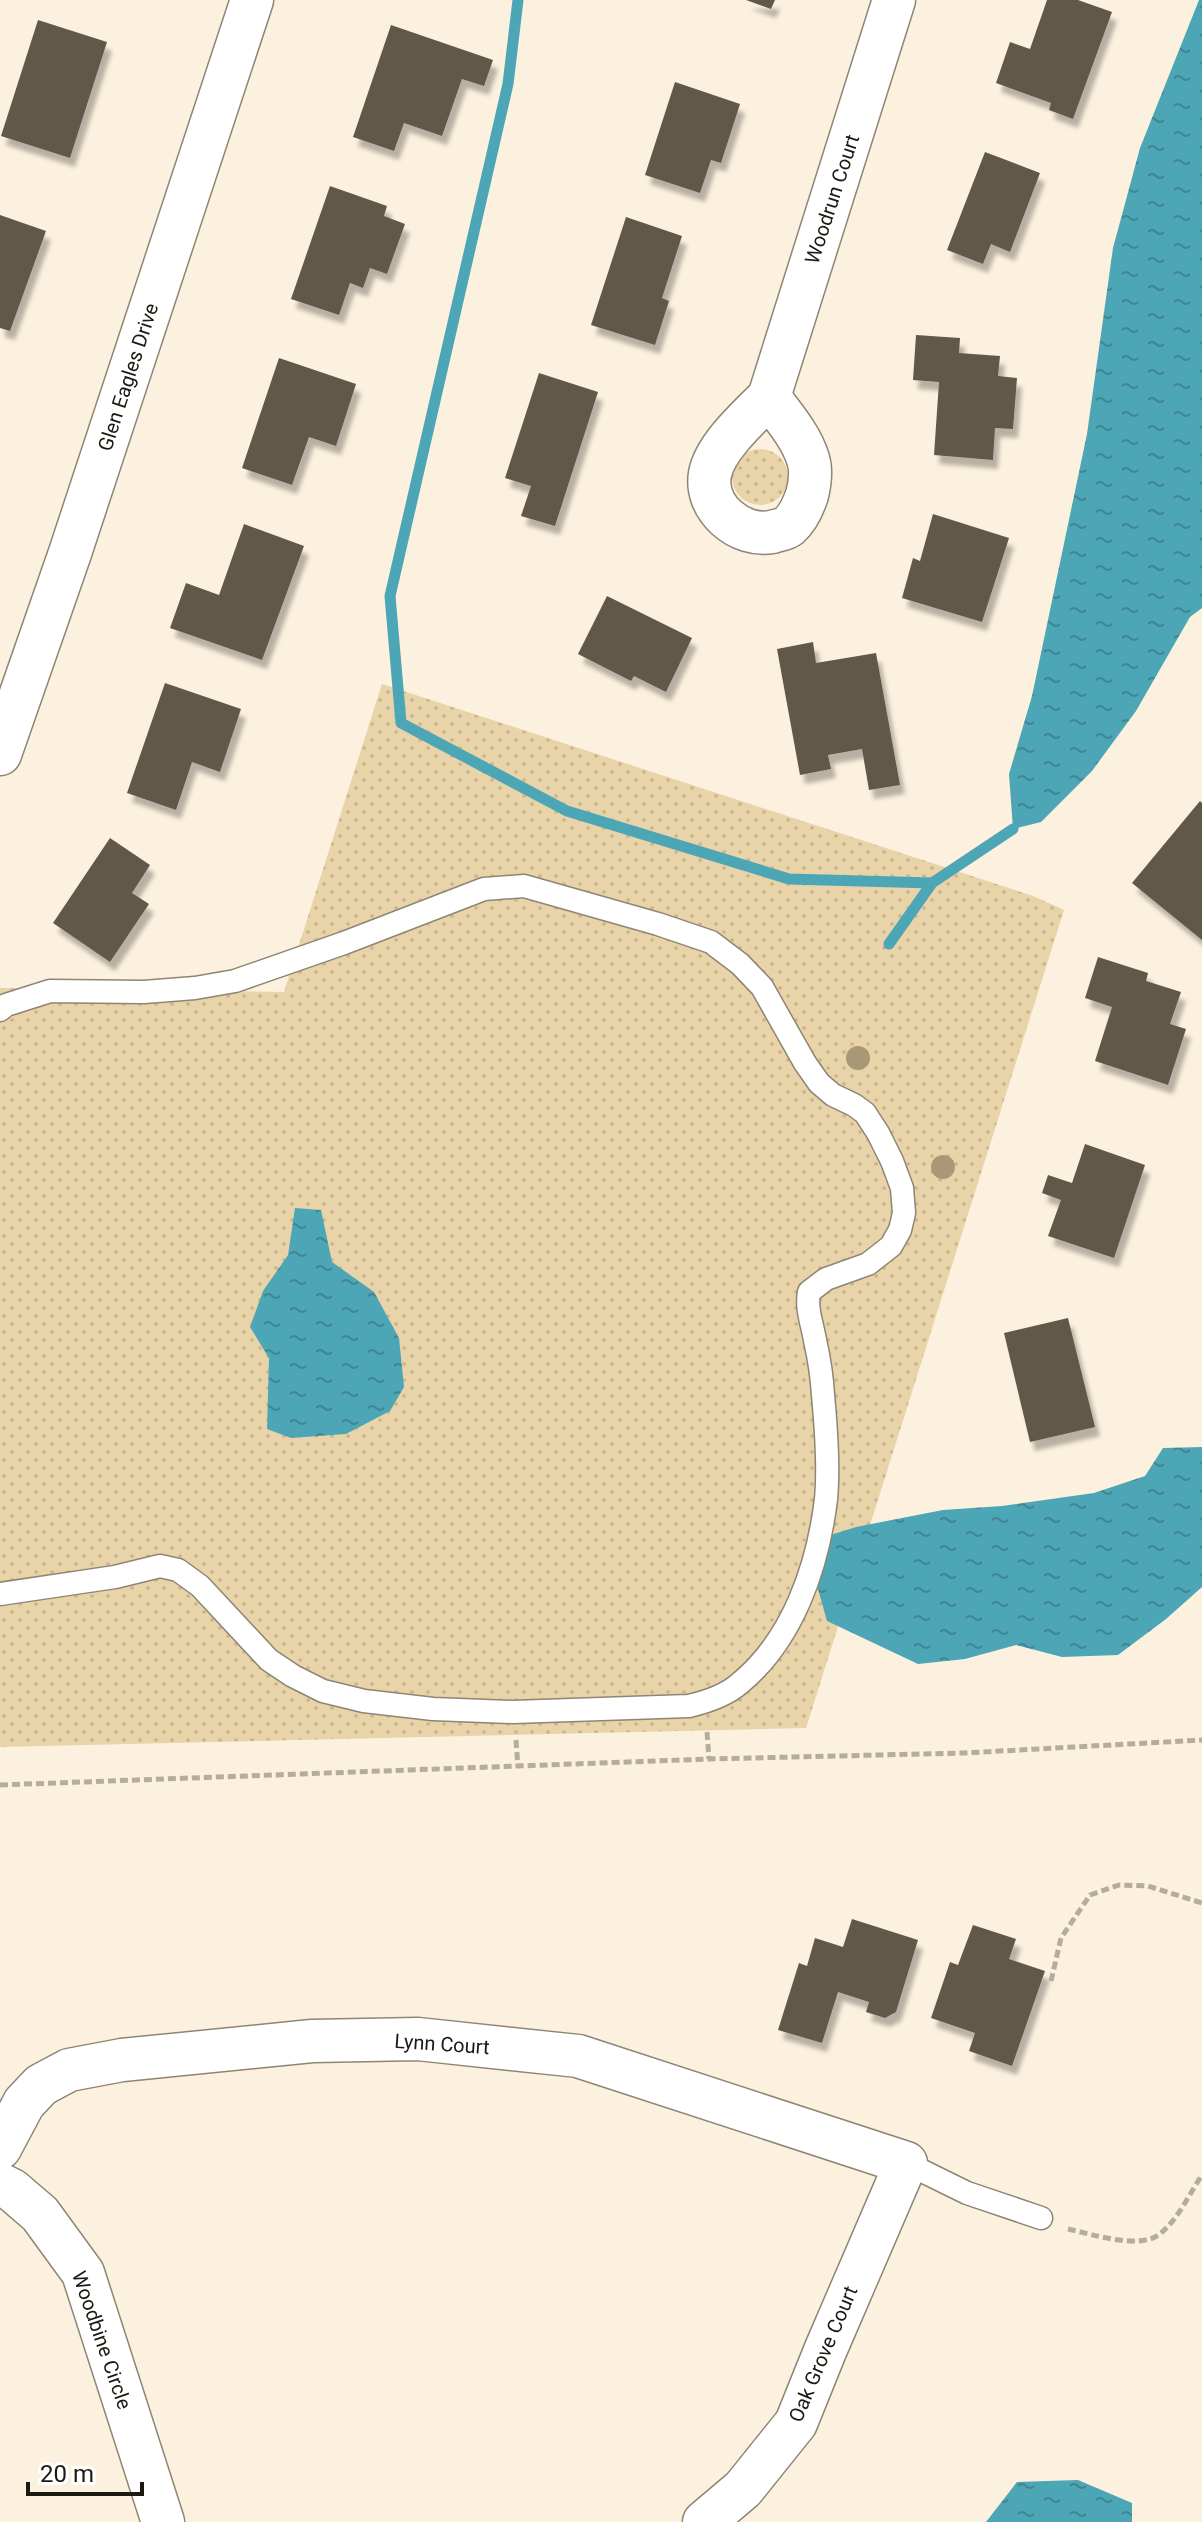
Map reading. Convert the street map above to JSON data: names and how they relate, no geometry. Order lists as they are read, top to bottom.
{
  "streets": {
    "street": [
      "Woodrun Court",
      "Glen Eagles Drive",
      "Lynn Court",
      "Woodbine Circle",
      "Oak Grove Court"
    ]
  },
  "crossings": [
    ["Lynn Court", "Oak Grove Court"]
  ],
  "scale_bar": "20 m"
}
